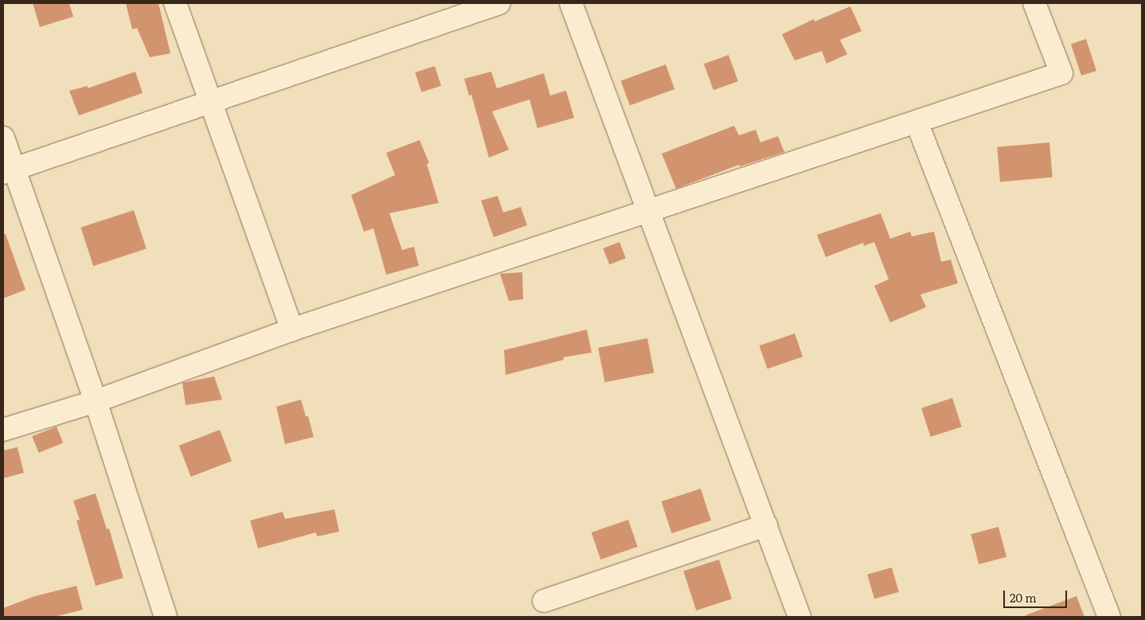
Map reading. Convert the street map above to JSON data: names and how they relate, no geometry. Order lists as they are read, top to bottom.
{
  "scale_bar": "20 m"
}
